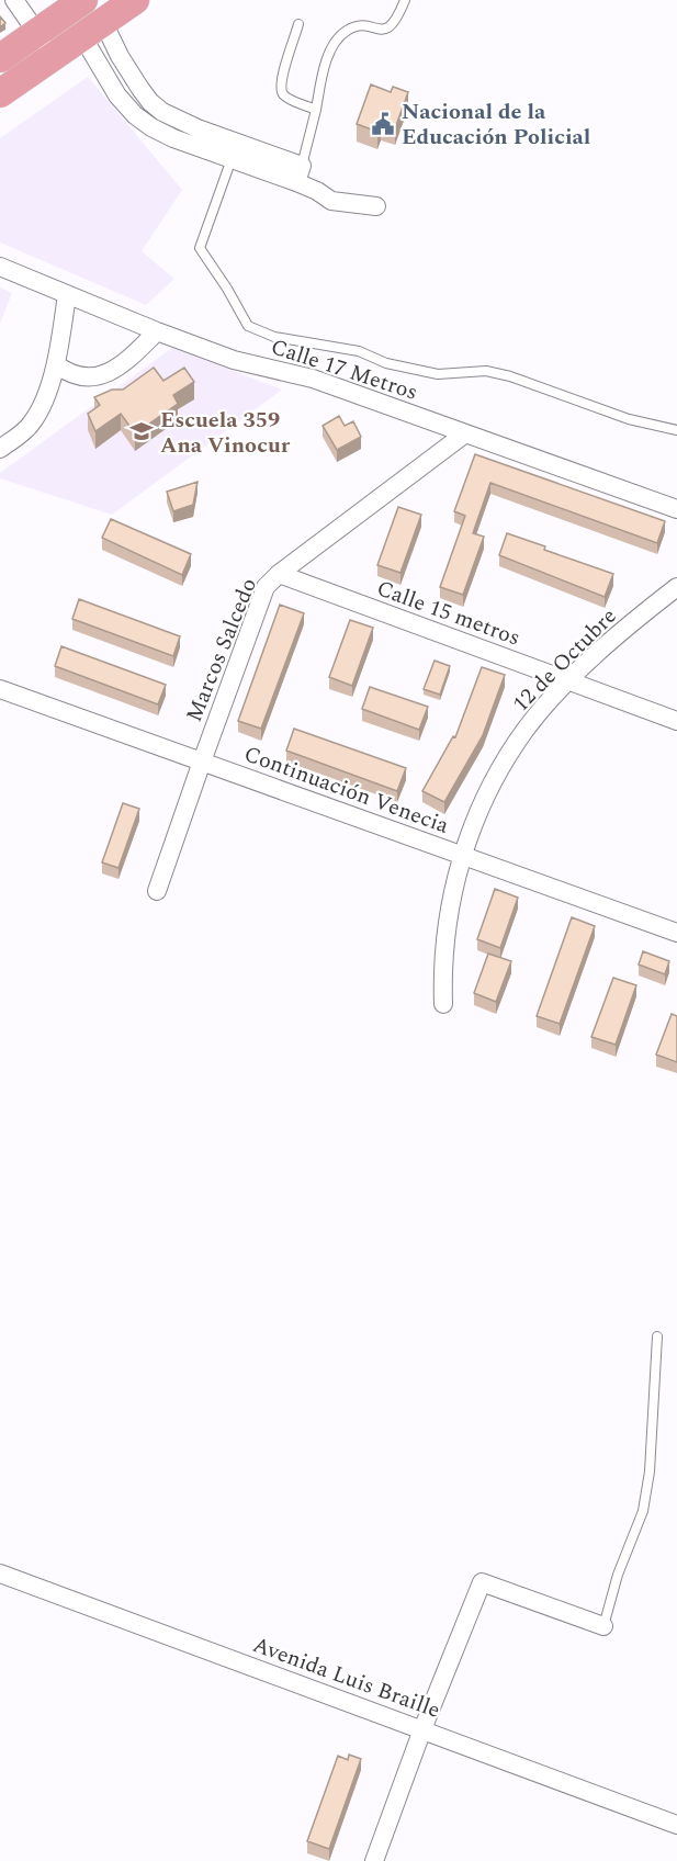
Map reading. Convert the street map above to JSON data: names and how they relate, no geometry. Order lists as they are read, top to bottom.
{
  "streets": {
    "street": [
      "Calle 17 Metros",
      "Calle 15 metros",
      "Marcos Salcedo",
      "12 de Octubre",
      "Continuación Venecia",
      "Avenida Luis Braille"
    ]
  },
  "crossings": [
    ["Calle 17 Metros", "Marcos Salcedo"],
    ["Calle 15 metros", "Marcos Salcedo"],
    ["Calle 15 metros", "12 de Octubre"],
    ["Marcos Salcedo", "Continuación Venecia"],
    ["12 de Octubre", "Continuación Venecia"]
  ],
  "places": {
    "public building": ["Nacional de la Educación Policial"],
    "school or university": ["Escuela 359 Ana Vinocur"]
  }
}
